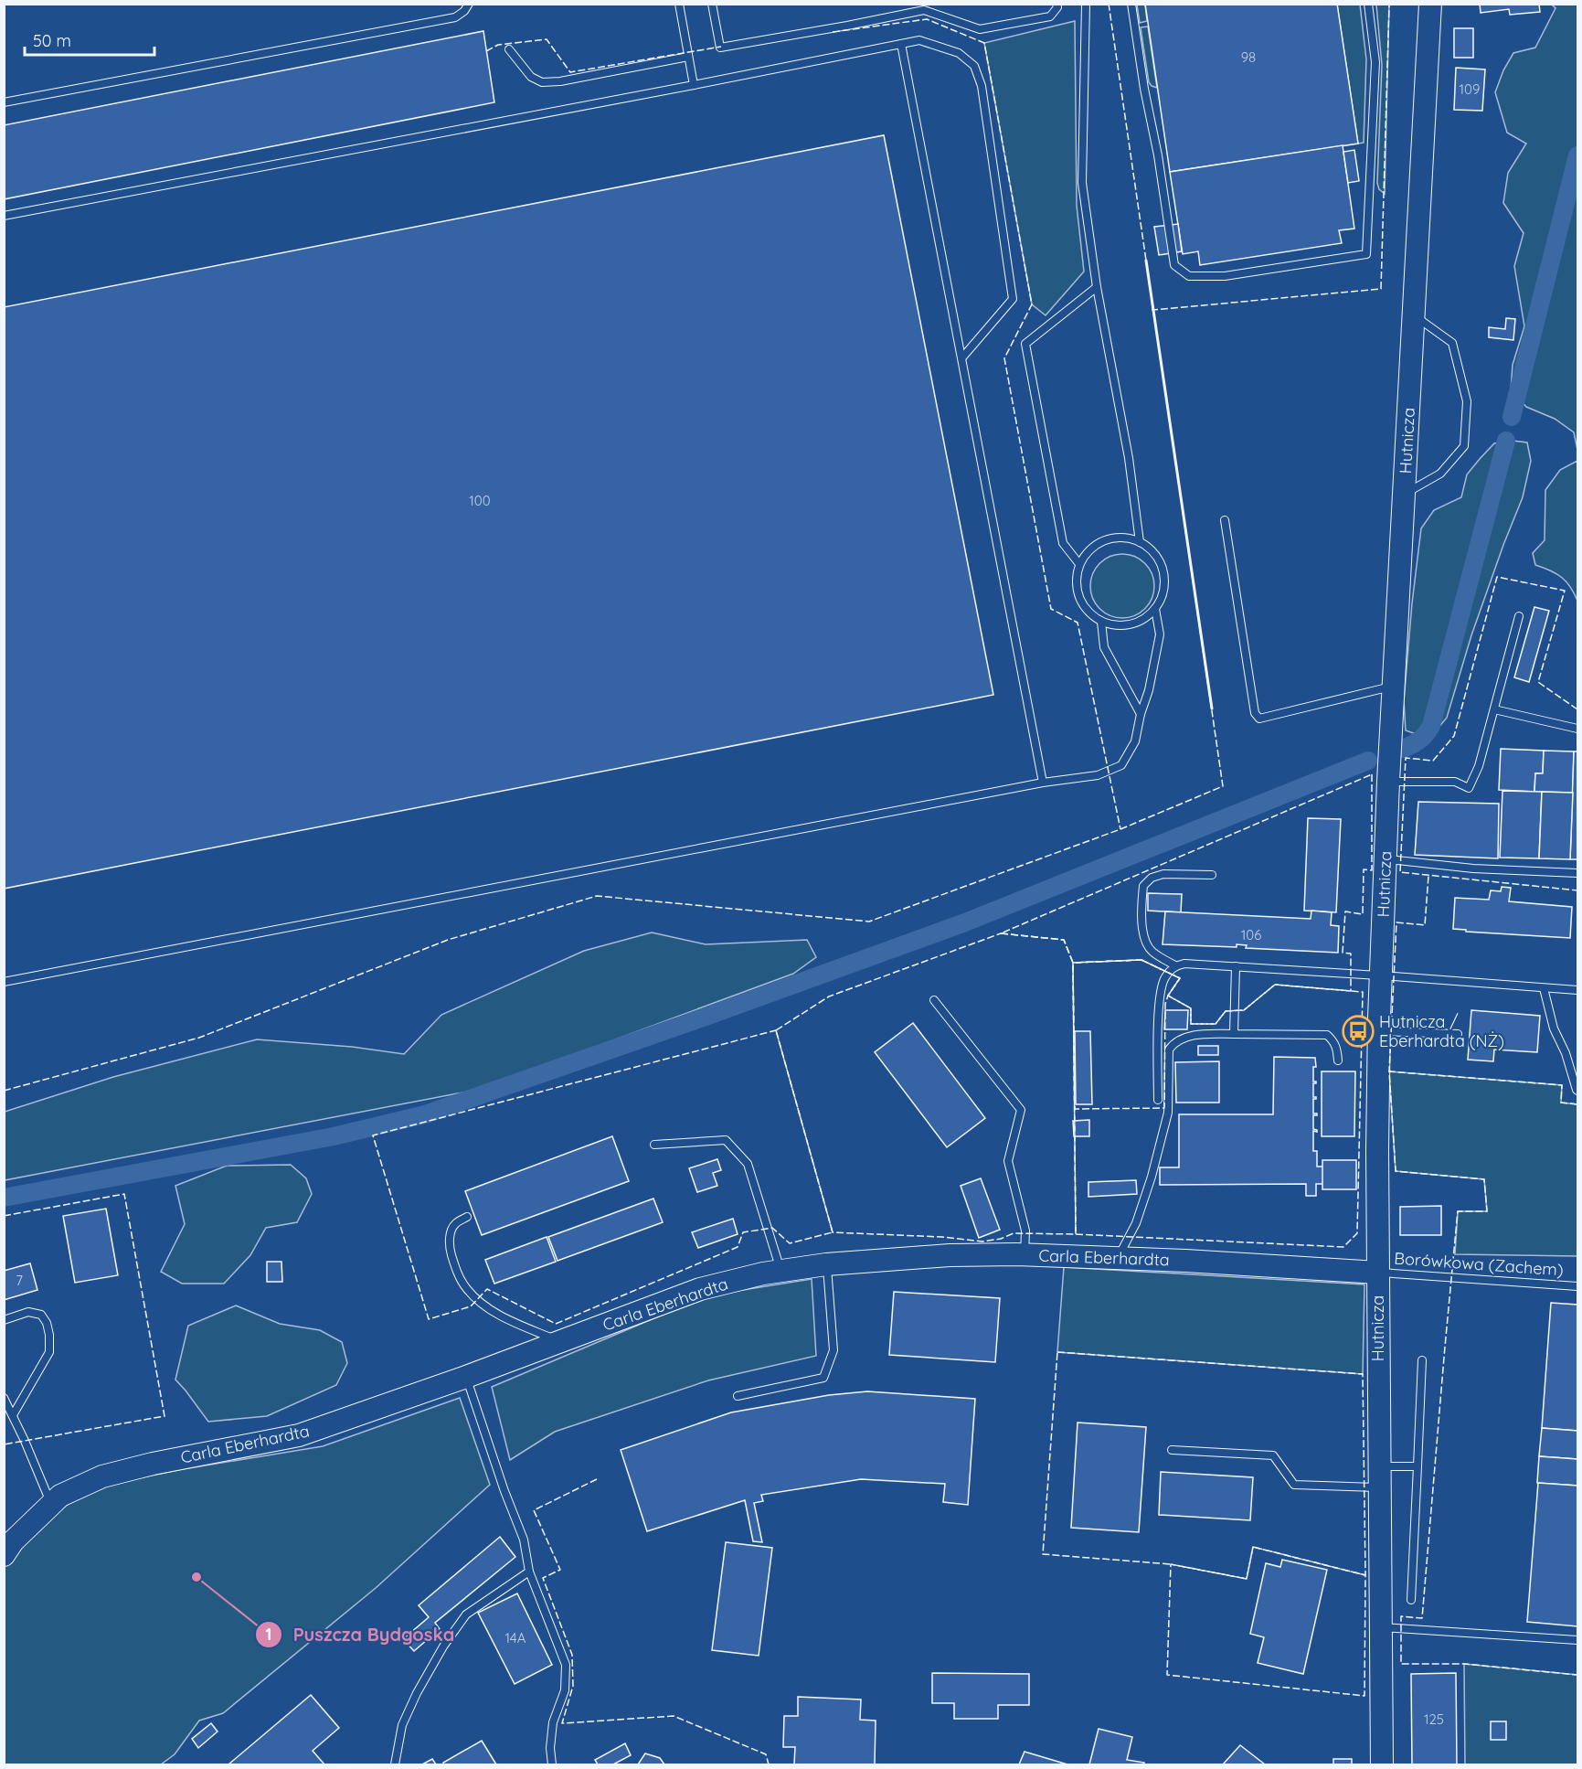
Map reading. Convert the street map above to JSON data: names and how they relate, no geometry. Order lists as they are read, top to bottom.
{
  "streets": {
    "street": ["Hutnicza", "Carla Eberhardta"],
    "lane": ["Borówkowa (Zachem)"]
  },
  "crossings": [
    ["Hutnicza", "Carla Eberhardta"],
    ["Hutnicza", "Borówkowa (Zachem)"],
    ["Carla Eberhardta", "Borówkowa (Zachem)"]
  ],
  "places": {
    "bus stop": ["Hutnicza / Eberhardta (NŻ)"],
    "other": ["Puszcza Bydgoska"]
  },
  "house_numbers": [
    "98",
    "109",
    "100",
    "106",
    "7",
    "14A",
    "125"
  ],
  "scale_bar": "50 m"
}
